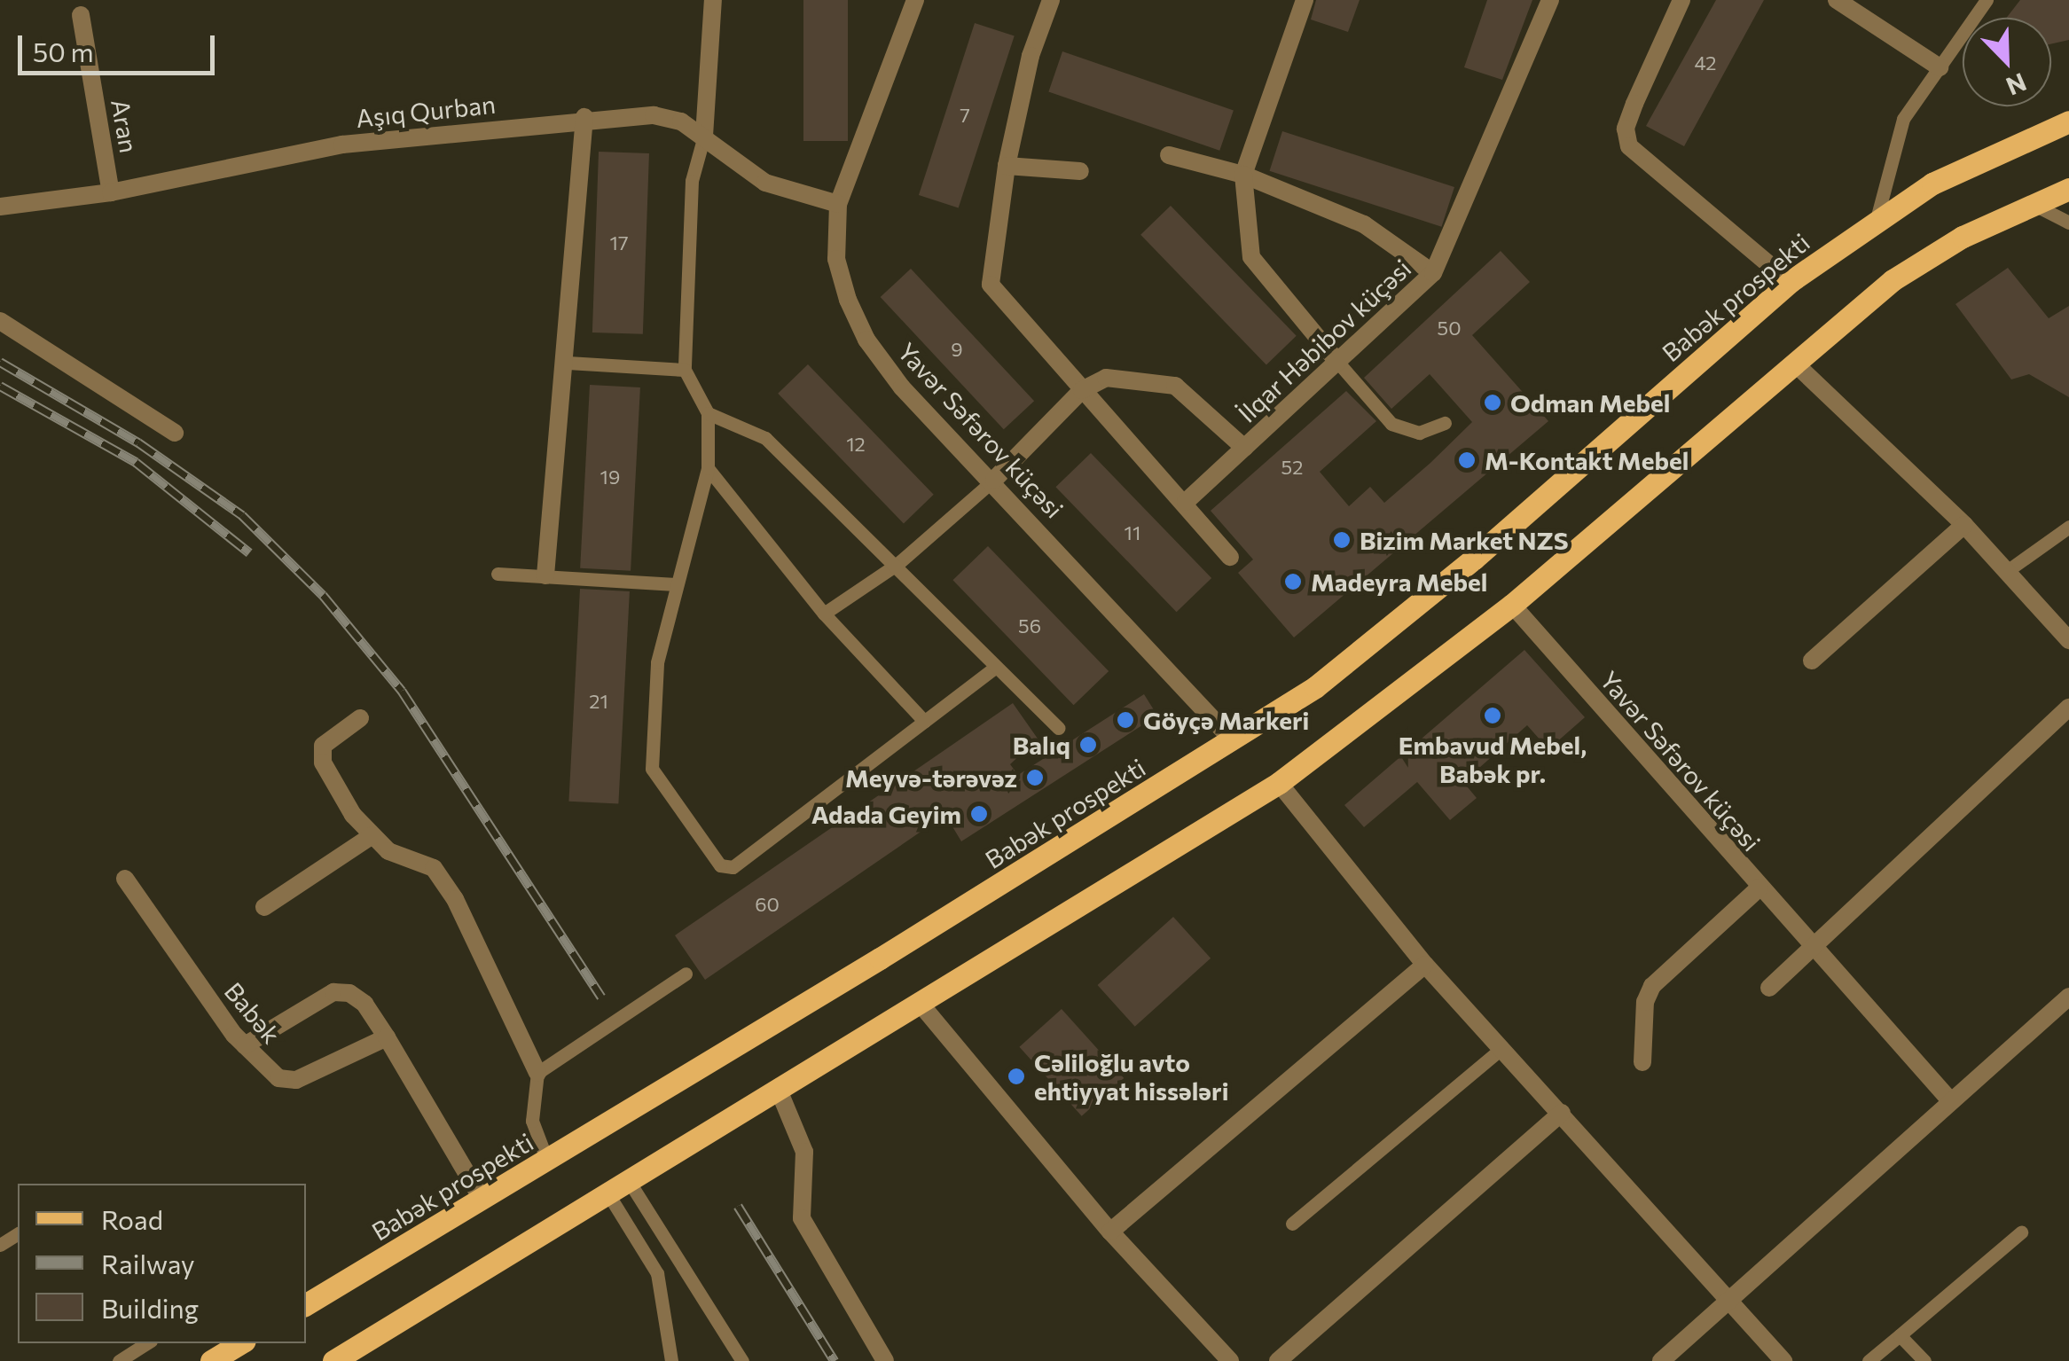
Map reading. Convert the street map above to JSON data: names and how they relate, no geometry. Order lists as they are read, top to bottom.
{
  "streets": {
    "main road": ["Babək prospekti"],
    "street": [
      "Aşıq Qurban",
      "Aran",
      "İlqar Həbibov küçəsi",
      "Yavər Səfərov küçəsi",
      "Babək"
    ]
  },
  "crossings": [
    ["Aşıq Qurban", "Aran"],
    ["Aşıq Qurban", "Yavər Səfərov küçəsi"],
    ["Babək prospekti", "Yavər Səfərov küçəsi"]
  ],
  "places": [
    "Odman Mebel",
    "M-Kontakt Mebel",
    "Bizim Market NZS",
    "Madeyra Mebel",
    "Embavud Mebel, Babək pr.",
    "Göyçə Markeri",
    "Balıq",
    "Meyvə-tərəvəz",
    "Adada Geyim",
    "Cəliloğlu avto ehtiyyat hissələri"
  ],
  "house_numbers": [
    "42",
    "7",
    "17",
    "50",
    "9",
    "12",
    "52",
    "19",
    "11",
    "56",
    "21",
    "60"
  ],
  "legend": ["Road", "Railway", "Building"],
  "scale_bar": "50 m",
  "north": "bottom right"
}
